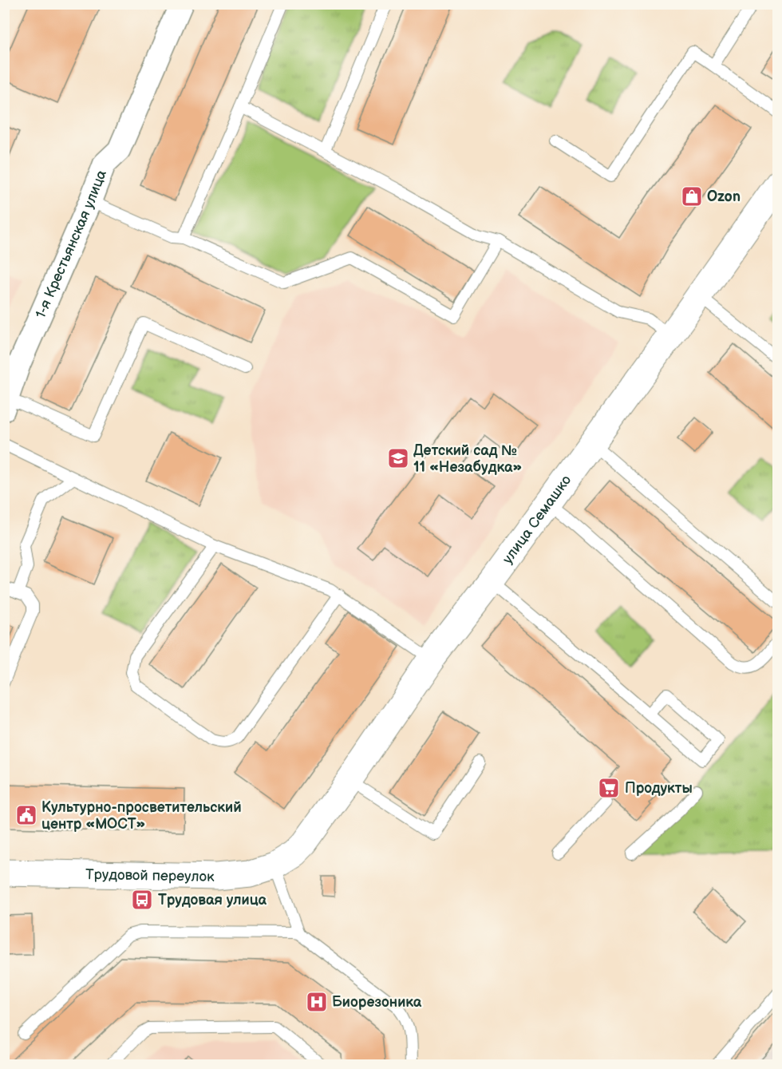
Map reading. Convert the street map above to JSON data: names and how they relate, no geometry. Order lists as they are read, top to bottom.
{
  "streets": {
    "main road": ["улица Семашко", "Трудовой переулок"],
    "street": ["1-я Крестьянская улица"]
  },
  "crossings": [
    ["улица Семашко", "Трудовой переулок"]
  ],
  "places": {
    "shop": ["Ozon"],
    "school or university": ["Детский сад № 11 «Незабудка»"],
    "supermarket": ["Продукты"],
    "public building": ["Культурно-просветительский центр «МОСТ»"],
    "bus stop": ["Трудовая улица"],
    "hospital": ["Биорезоника"]
  }
}
